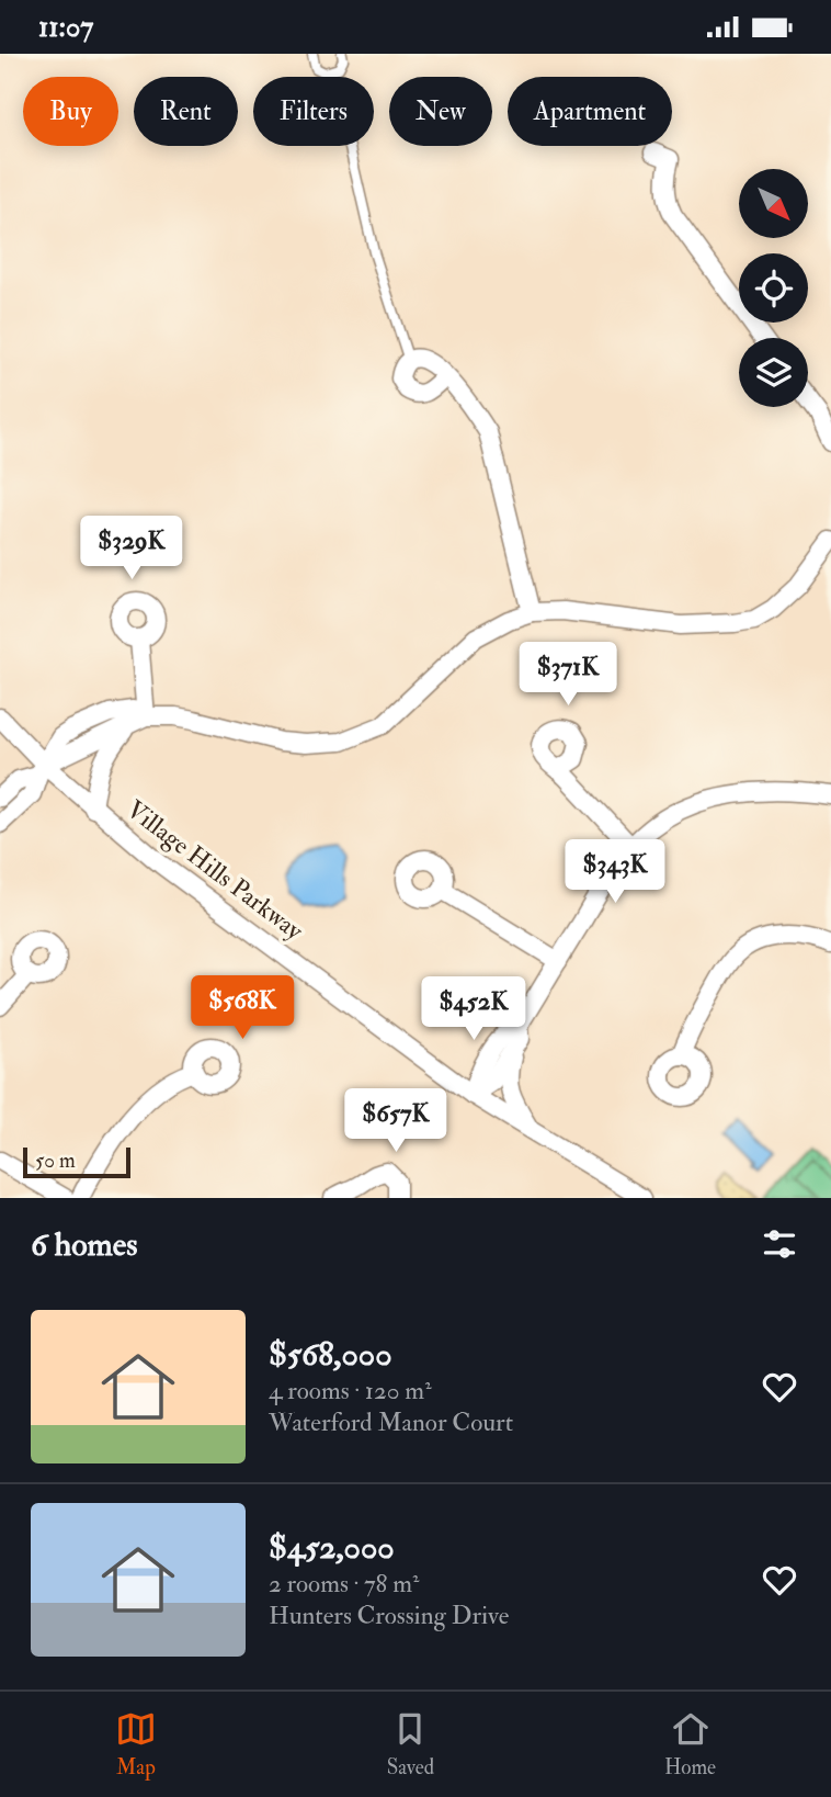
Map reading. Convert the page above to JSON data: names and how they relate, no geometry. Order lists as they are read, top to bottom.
{
  "streets": {
    "street": ["Village Hills Parkway"]
  },
  "scale_bar": "50 m",
  "north": "bottom right",
  "page": {
    "status": "11:07",
    "chip": [
      "Buy",
      "Rent",
      "Filters",
      "New",
      "Apartment"
    ],
    "price": [
      "$329K",
      "$371K",
      "$343K",
      "$568K",
      "$452K",
      "$657K"
    ],
    "scale": "50 m",
    "heading": "6 homes",
    "list": [
      {
        "name": "$568,000",
        "note": "4 rooms · 120 m² · Waterford Manor Court"
      },
      {
        "name": "$452,000",
        "note": "2 rooms · 78 m² · Hunters Crossing Drive"
      }
    ],
    "tabs": ["Map", "Saved", "Home"]
  }
}
